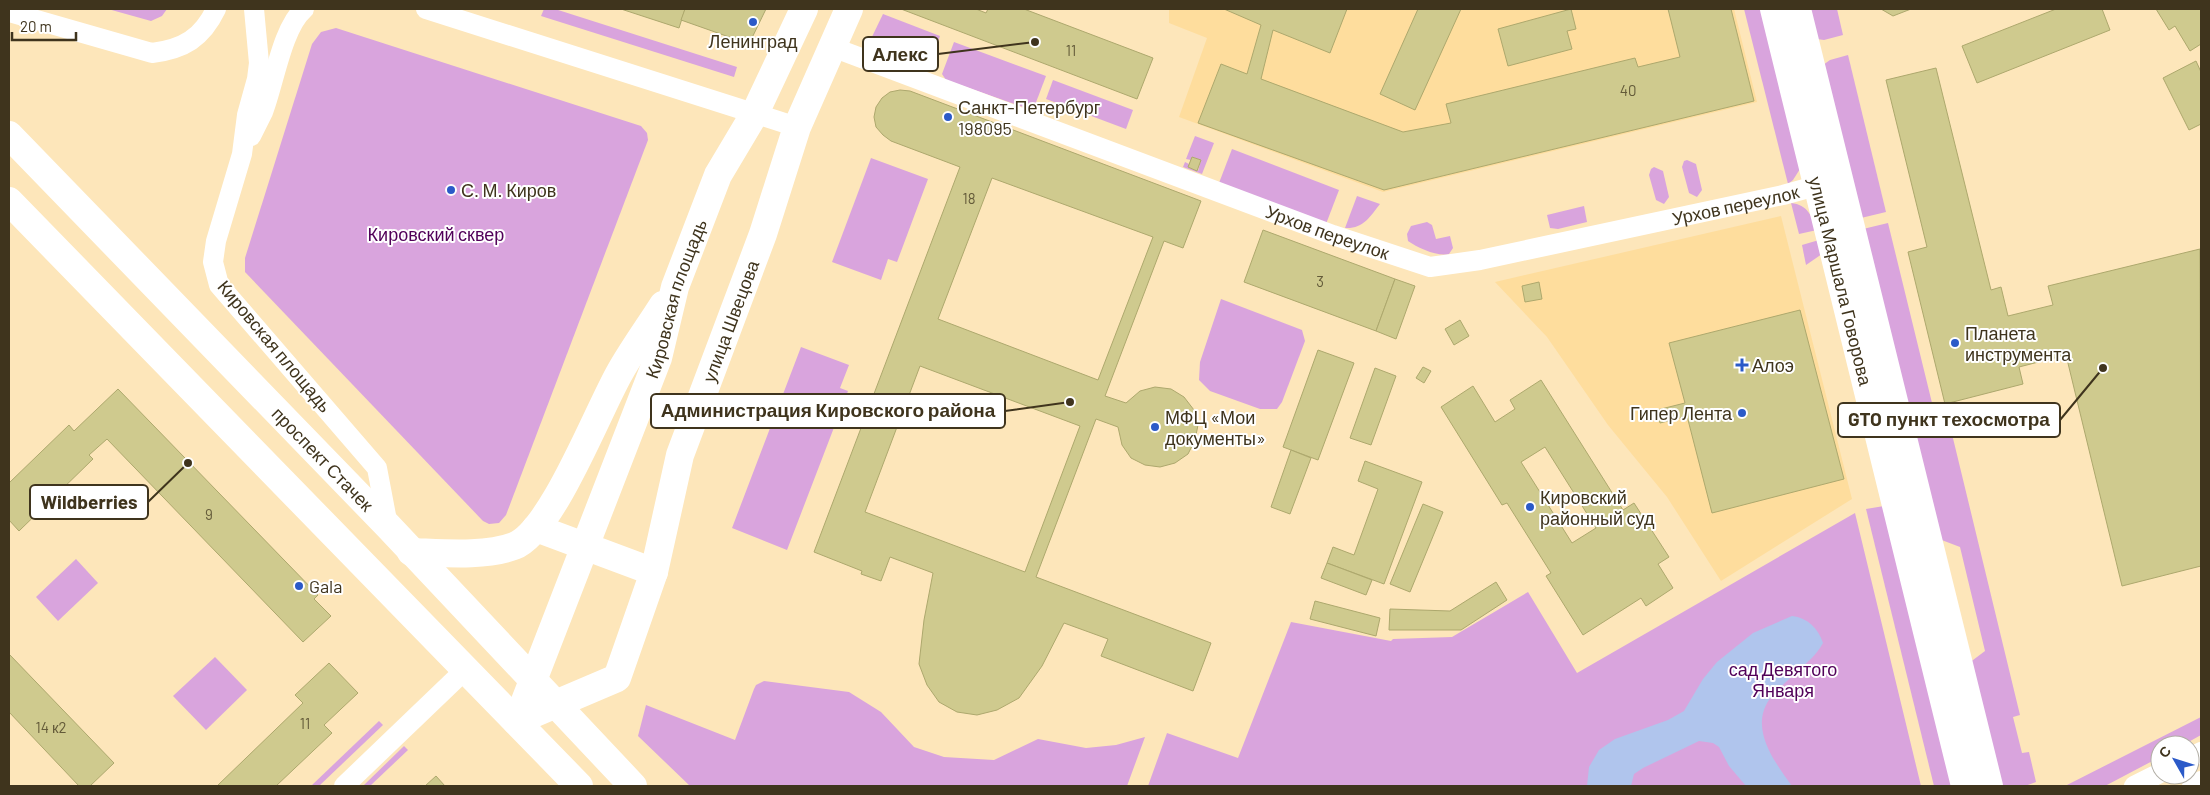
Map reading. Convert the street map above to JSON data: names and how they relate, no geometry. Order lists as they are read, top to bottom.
{
  "streets": {
    "street": [
      "Урхов переулок",
      "улица Маршала Говорова",
      "Кировская площадь",
      "улица Швецова",
      "проспект Стачек"
    ]
  },
  "crossings": [
    ["Урхов переулок", "улица Маршала Говорова"],
    ["Урхов переулок", "улица Швецова"],
    ["Кировская площадь", "улица Швецова"],
    ["Кировская площадь", "проспект Стачек"],
    ["улица Швецова", "проспект Стачек"]
  ],
  "parks": ["Кировский сквер", "сад Девятого Января"],
  "places": {
    "other": [
      "Ленинград",
      "Алекс",
      "Санкт-Петербург 198095",
      "С. М. Киров",
      "Планета инструмента",
      "GTO пункт техосмотра",
      "Администрация Кировского района",
      "Гипер Лента",
      "МФЦ «Мои документы»",
      "Wildberries",
      "Кировский районный суд",
      "Gala"
    ],
    "health": ["Алоэ"]
  },
  "house_numbers": [
    "11",
    "40",
    "18",
    "3",
    "9",
    "11",
    "14 к2"
  ],
  "scale_bar": "20 m",
  "north": "top left"
}
